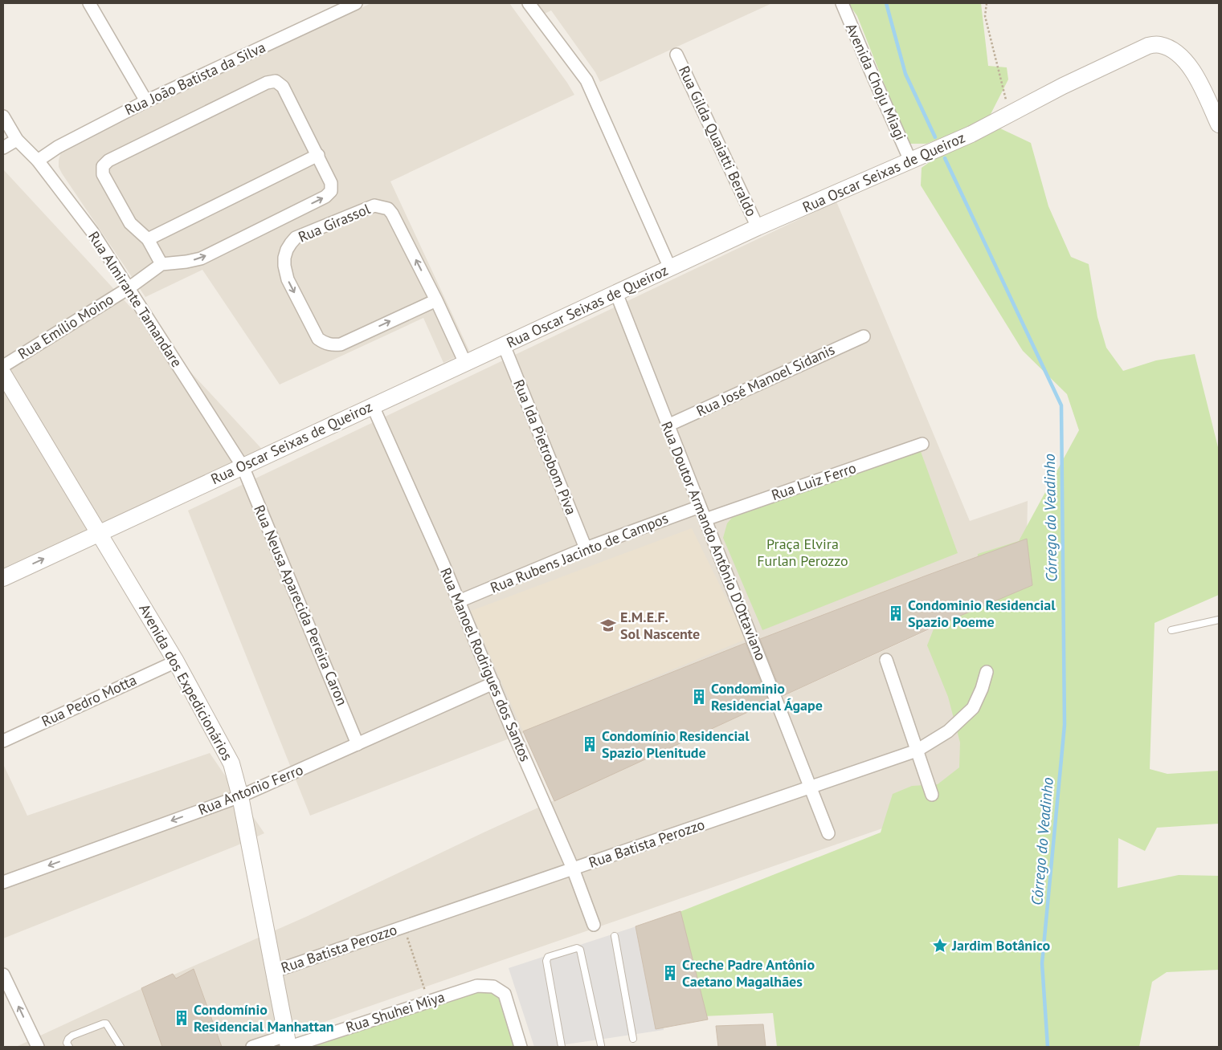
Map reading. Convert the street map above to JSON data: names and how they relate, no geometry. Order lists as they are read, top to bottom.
{
  "streets": {
    "street": [
      "Rua João Batista da Silva",
      "Avenida Choju Miagi",
      "Rua Gilda Quaiatti Beraldo",
      "Rua Oscar Seixas de Queiroz",
      "Rua Girassol",
      "Rua Almirante Tamandare",
      "Rua Emílio Moino",
      "Rua José Manoel Sidanis",
      "Rua Ida Pietrobom Piva",
      "Rua Luiz Ferro",
      "Rua Doutor Armando Antônio D'Ottaviano",
      "Rua Rubens Jacinto de Campos",
      "Rua Neusa Aparecida Pereira Caron",
      "Rua Manoel Rodrigues dos Santos",
      "Avenida dos Expedicionários",
      "Rua Pedro Motta",
      "Rua Antonio Ferro",
      "Rua Batista Perozzo",
      "Rua Shuhei Miya"
    ]
  },
  "crossings": [
    ["Rua João Batista da Silva", "Rua Almirante Tamandare"],
    ["Avenida Choju Miagi", "Rua Oscar Seixas de Queiroz"],
    ["Rua Gilda Quaiatti Beraldo", "Rua Oscar Seixas de Queiroz"],
    ["Rua Oscar Seixas de Queiroz", "Rua Girassol"],
    ["Rua Oscar Seixas de Queiroz", "Rua Almirante Tamandare"],
    ["Rua Oscar Seixas de Queiroz", "Rua Ida Pietrobom Piva"],
    ["Rua Oscar Seixas de Queiroz", "Rua Doutor Armando Antônio D'Ottaviano"],
    ["Rua Oscar Seixas de Queiroz", "Rua Neusa Aparecida Pereira Caron"],
    ["Rua Oscar Seixas de Queiroz", "Rua Manoel Rodrigues dos Santos"],
    ["Rua Oscar Seixas de Queiroz", "Avenida dos Expedicionários"],
    ["Rua Almirante Tamandare", "Rua Emílio Moino"],
    ["Rua Almirante Tamandare", "Rua Neusa Aparecida Pereira Caron"],
    ["Rua José Manoel Sidanis", "Rua Doutor Armando Antônio D'Ottaviano"],
    ["Rua Ida Pietrobom Piva", "Rua Rubens Jacinto de Campos"],
    ["Rua Luiz Ferro", "Rua Doutor Armando Antônio D'Ottaviano"],
    ["Rua Doutor Armando Antônio D'Ottaviano", "Rua Rubens Jacinto de Campos"],
    ["Rua Doutor Armando Antônio D'Ottaviano", "Rua Batista Perozzo"],
    ["Rua Rubens Jacinto de Campos", "Rua Manoel Rodrigues dos Santos"],
    ["Rua Neusa Aparecida Pereira Caron", "Rua Antonio Ferro"],
    ["Rua Manoel Rodrigues dos Santos", "Rua Antonio Ferro"],
    ["Rua Manoel Rodrigues dos Santos", "Rua Batista Perozzo"],
    ["Avenida dos Expedicionários", "Rua Pedro Motta"],
    ["Avenida dos Expedicionários", "Rua Antonio Ferro"],
    ["Avenida dos Expedicionários", "Rua Batista Perozzo"],
    ["Avenida dos Expedicionários", "Rua Shuhei Miya"]
  ],
  "one_way": ["Rua Antonio Ferro"],
  "water": ["Córrego do Veadinho"],
  "parks": ["Praça Elvira Furlan Perozzo"],
  "places": {
    "building": [
      "Condominio Residencial Spazio Poeme",
      "Condominio Residencial Ágape",
      "Condomínio Residencial Spazio Plenitude",
      "Creche Padre Antônio Caetano Magalhães",
      "Condomínio Residencial Manhattan"
    ],
    "school or university": ["E.M.E.F. Sol Nascente"],
    "place": ["Jardim Botânico"]
  }
}
